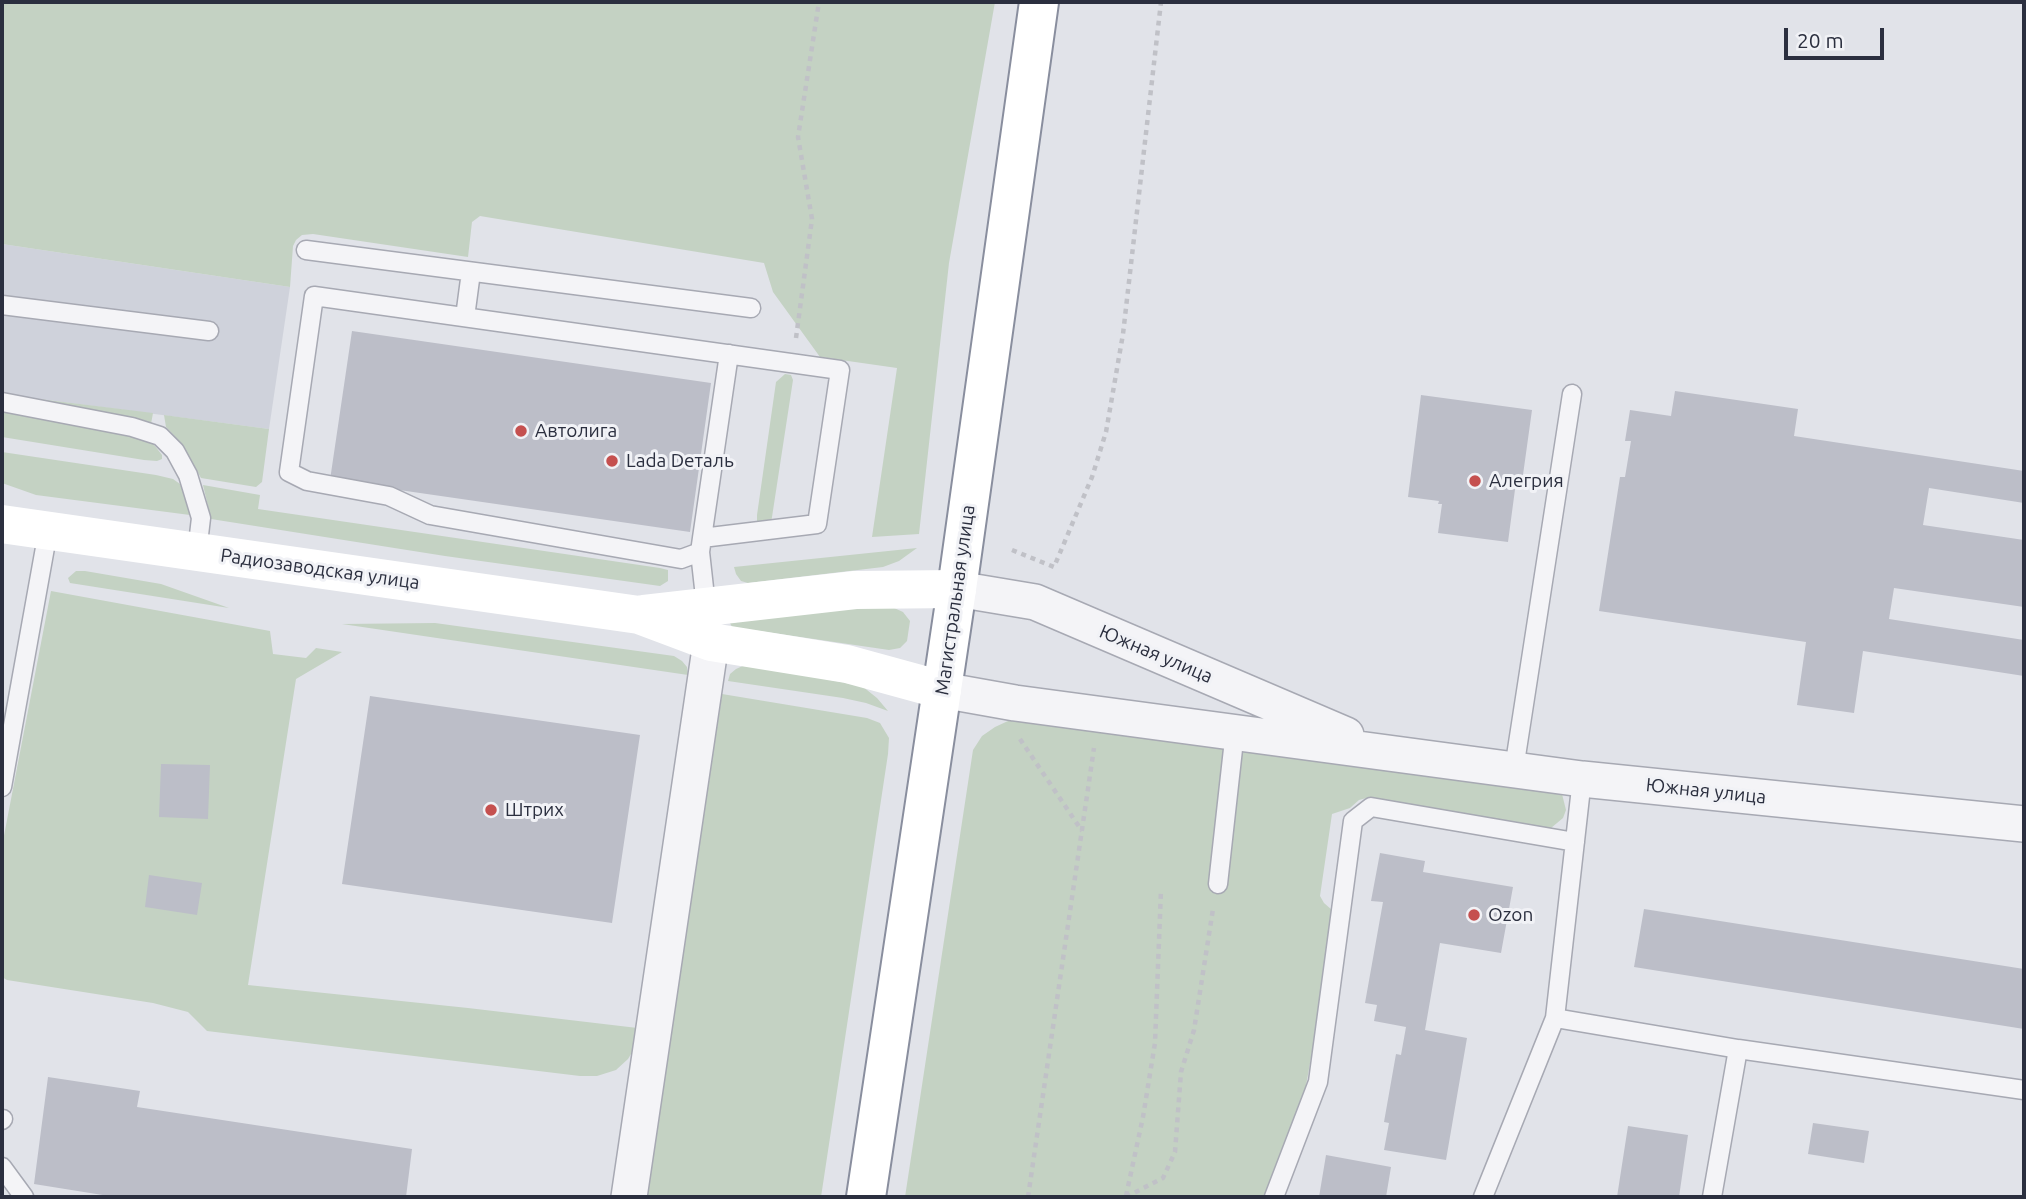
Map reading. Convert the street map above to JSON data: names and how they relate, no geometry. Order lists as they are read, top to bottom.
{
  "streets": {
    "main road": ["Радиозаводская улица", "Магистральная улица"],
    "street": ["Южная улица"]
  },
  "crossings": [
    ["Радиозаводская улица", "Магистральная улица"],
    ["Радиозаводская улица", "Южная улица"],
    ["Магистральная улица", "Южная улица"]
  ],
  "places": [
    "Автолига",
    "Lada Dеталь",
    "Алегрия",
    "Штрих",
    "Ozon"
  ],
  "scale_bar": "20 m"
}
